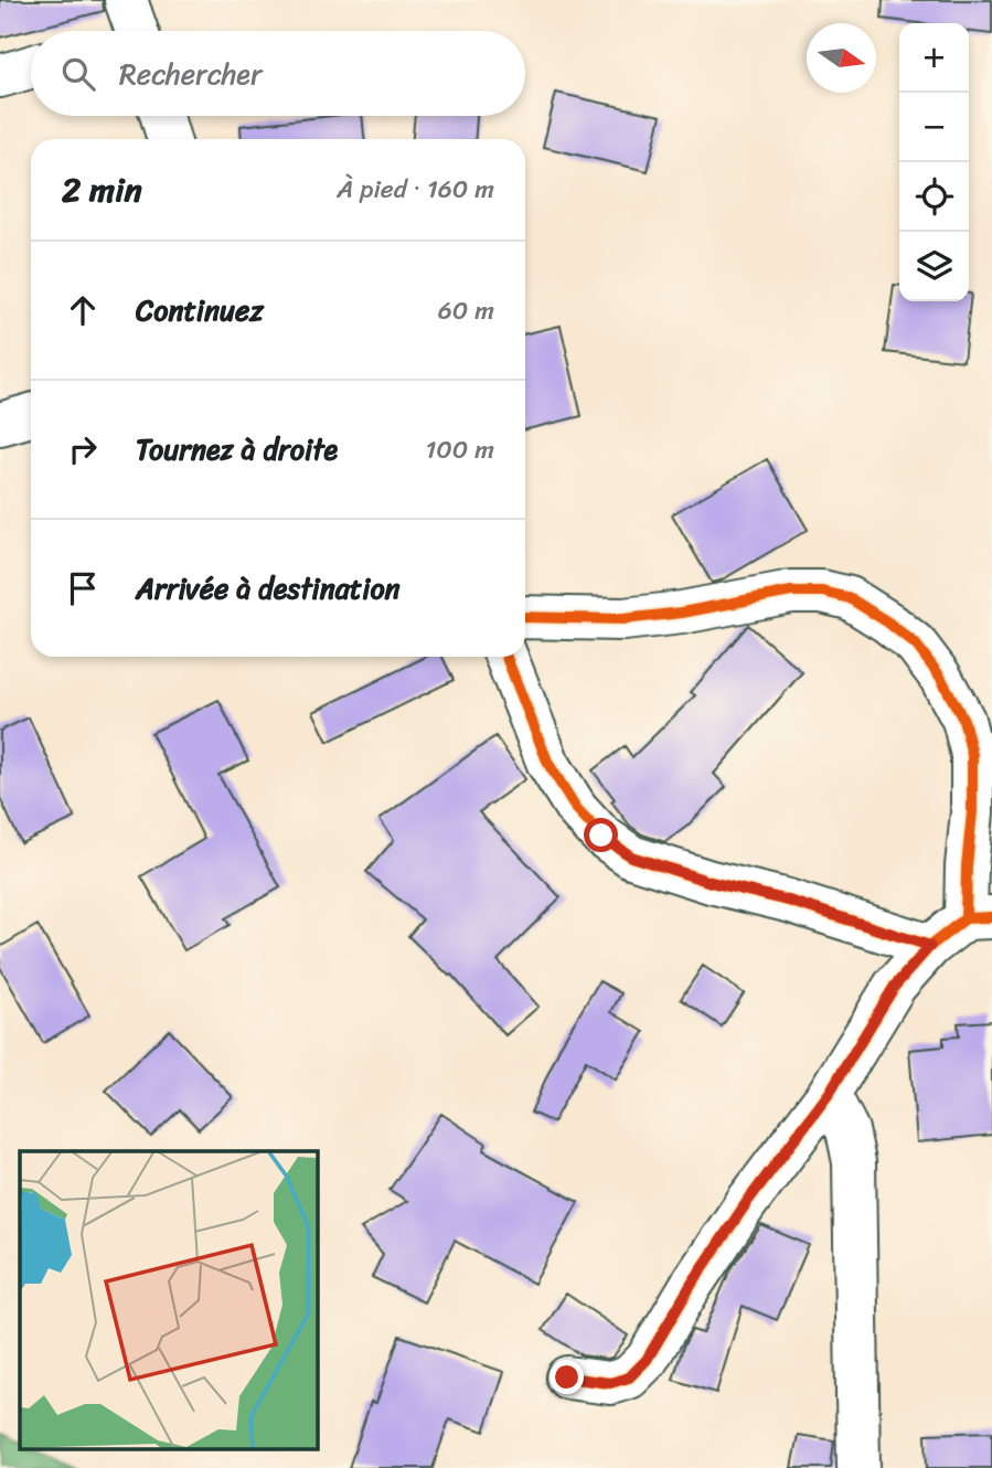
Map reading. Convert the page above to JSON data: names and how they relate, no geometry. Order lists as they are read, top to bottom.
{
  "north": "right",
  "page": {
    "map_buttons": ["+", "−"],
    "search": "Rechercher",
    "heading": ["2 min", "À pied · 160 m"],
    "list": [
      ["Continuez", "60 m"],
      ["Tournez à droite", "100 m"],
      "Arrivée à destination"
    ]
  }
}
